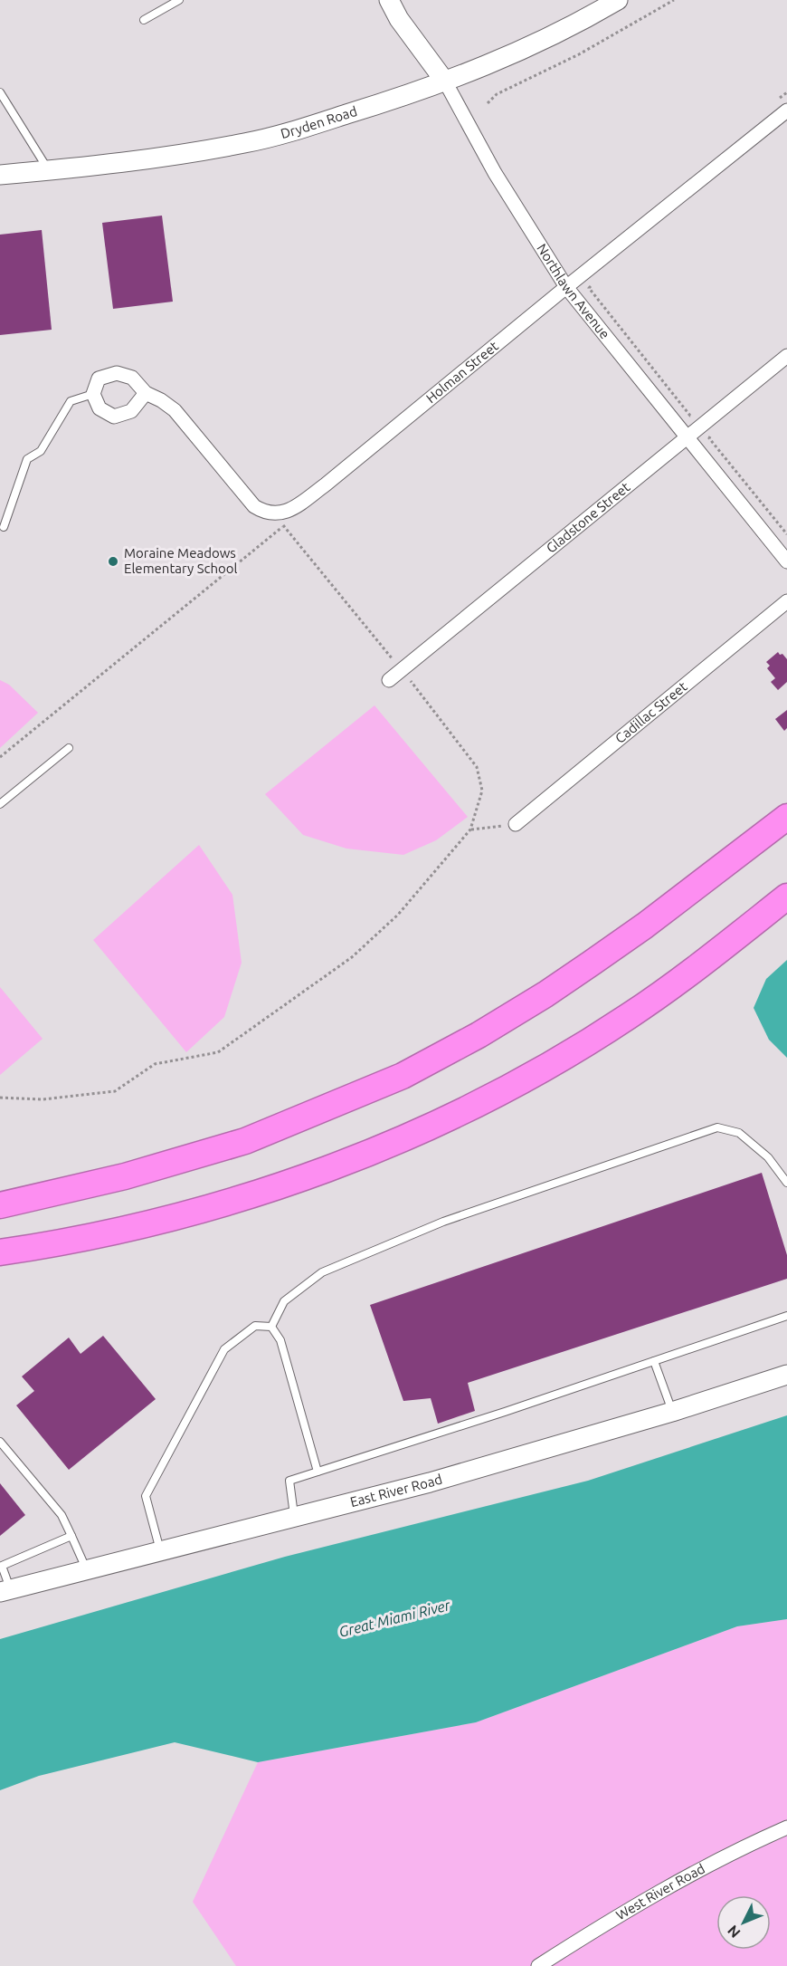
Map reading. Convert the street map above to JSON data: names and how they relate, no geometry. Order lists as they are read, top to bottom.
{
  "streets": {
    "street": [
      "Dryden Road",
      "Northlawn Avenue",
      "Holman Street",
      "Gladstone Street",
      "Cadillac Street",
      "East River Road",
      "West River Road"
    ]
  },
  "crossings": [
    ["Dryden Road", "Northlawn Avenue"],
    ["Northlawn Avenue", "Holman Street"],
    ["Northlawn Avenue", "Gladstone Street"]
  ],
  "water": ["Great Miami River"],
  "places": ["Moraine Meadows Elementary School"],
  "north": "bottom left"
}
